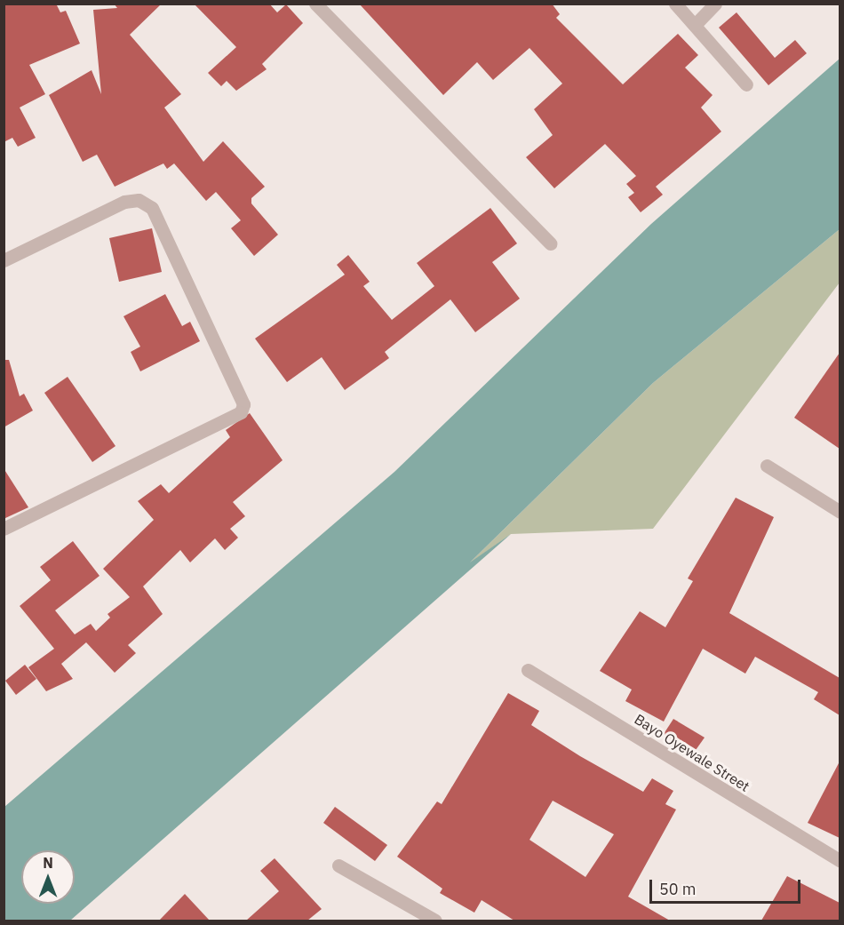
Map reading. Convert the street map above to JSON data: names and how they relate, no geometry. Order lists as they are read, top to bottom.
{
  "streets": {
    "street": ["Bayo Oyewale Street"]
  },
  "scale_bar": "50 m",
  "north": "top"
}
